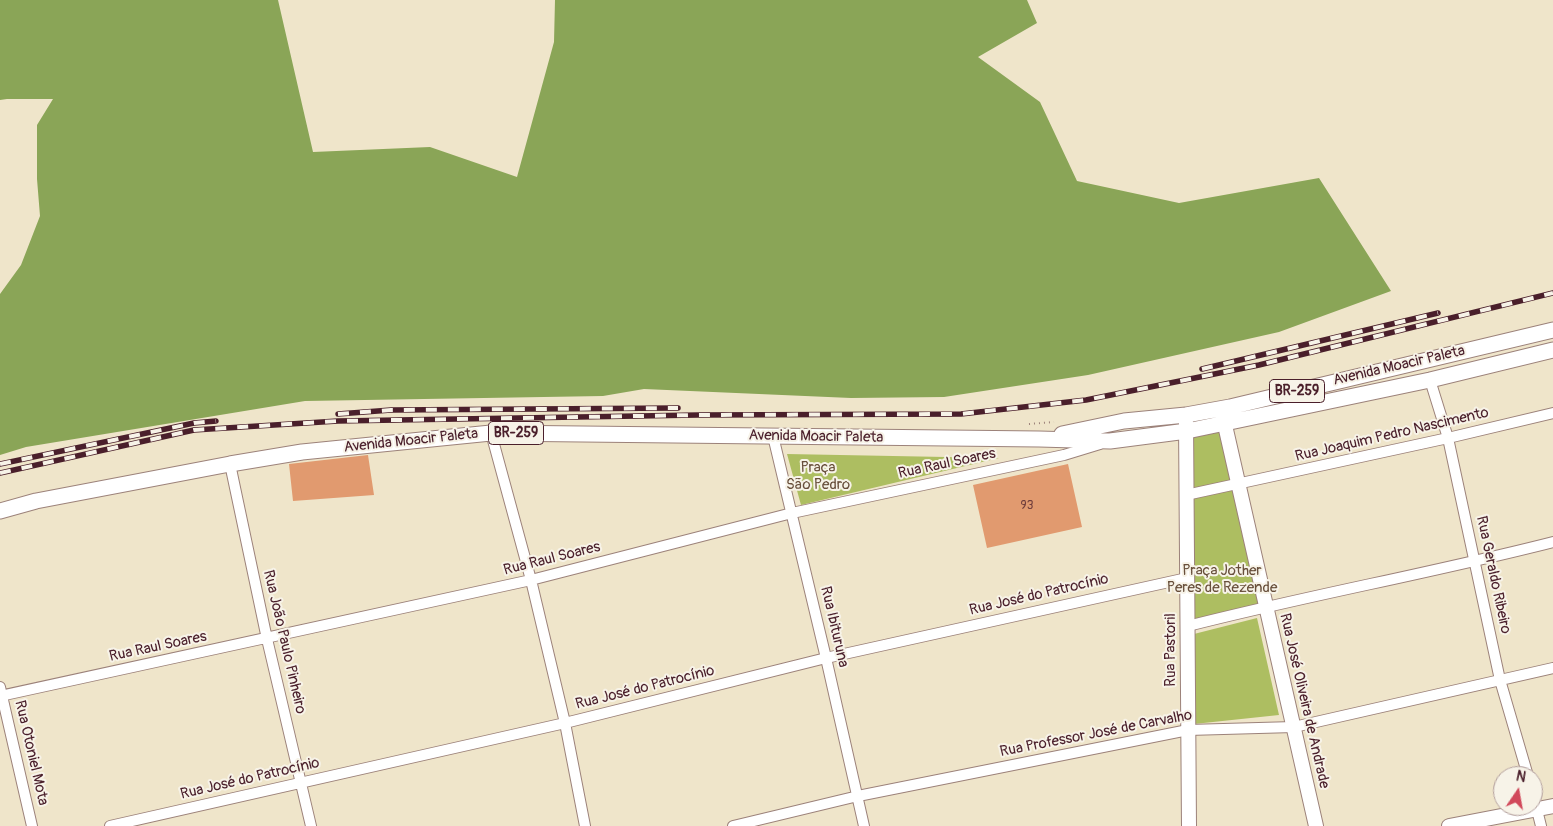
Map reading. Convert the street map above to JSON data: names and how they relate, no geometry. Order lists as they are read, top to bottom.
{
  "streets": {
    "main road": ["Avenida Moacir Paleta", "BR-259"],
    "street": [
      "Rua Joaquim Pedro Nascimento",
      "Rua Raul Soares",
      "Rua Geraldo Ribeiro",
      "Rua José do Patrocínio",
      "Rua Ibituruna",
      "Rua João Paulo Pinheiro",
      "Rua Pastoril",
      "Rua José Oliveira de Andrade",
      "Rua Professor José de Carvalho",
      "Rua Otoniel Mota"
    ]
  },
  "crossings": [
    ["Avenida Moacir Paleta", "Rua Raul Soares"],
    ["Avenida Moacir Paleta", "Rua Geraldo Ribeiro"],
    ["Avenida Moacir Paleta", "Rua Ibituruna"],
    ["Avenida Moacir Paleta", "Rua João Paulo Pinheiro"],
    ["Avenida Moacir Paleta", "Rua Pastoril"],
    ["Avenida Moacir Paleta", "Rua José Oliveira de Andrade"],
    ["Rua Joaquim Pedro Nascimento", "Rua Geraldo Ribeiro"],
    ["Rua Joaquim Pedro Nascimento", "Rua Pastoril"],
    ["Rua Joaquim Pedro Nascimento", "Rua José Oliveira de Andrade"],
    ["Rua Raul Soares", "Rua Ibituruna"],
    ["Rua Raul Soares", "Rua João Paulo Pinheiro"],
    ["Rua Raul Soares", "Rua Otoniel Mota"],
    ["Rua Geraldo Ribeiro", "Rua Professor José de Carvalho"],
    ["Rua José do Patrocínio", "Rua Ibituruna"],
    ["Rua José do Patrocínio", "Rua João Paulo Pinheiro"],
    ["Rua José do Patrocínio", "Rua Pastoril"],
    ["Rua Ibituruna", "Rua Professor José de Carvalho"],
    ["Rua Pastoril", "Rua Professor José de Carvalho"],
    ["Rua José Oliveira de Andrade", "Rua Professor José de Carvalho"]
  ],
  "parks": ["Praça São Pedro", "Praça Jother Peres de Rezende"],
  "house_numbers": ["93"],
  "north": "top"
}
